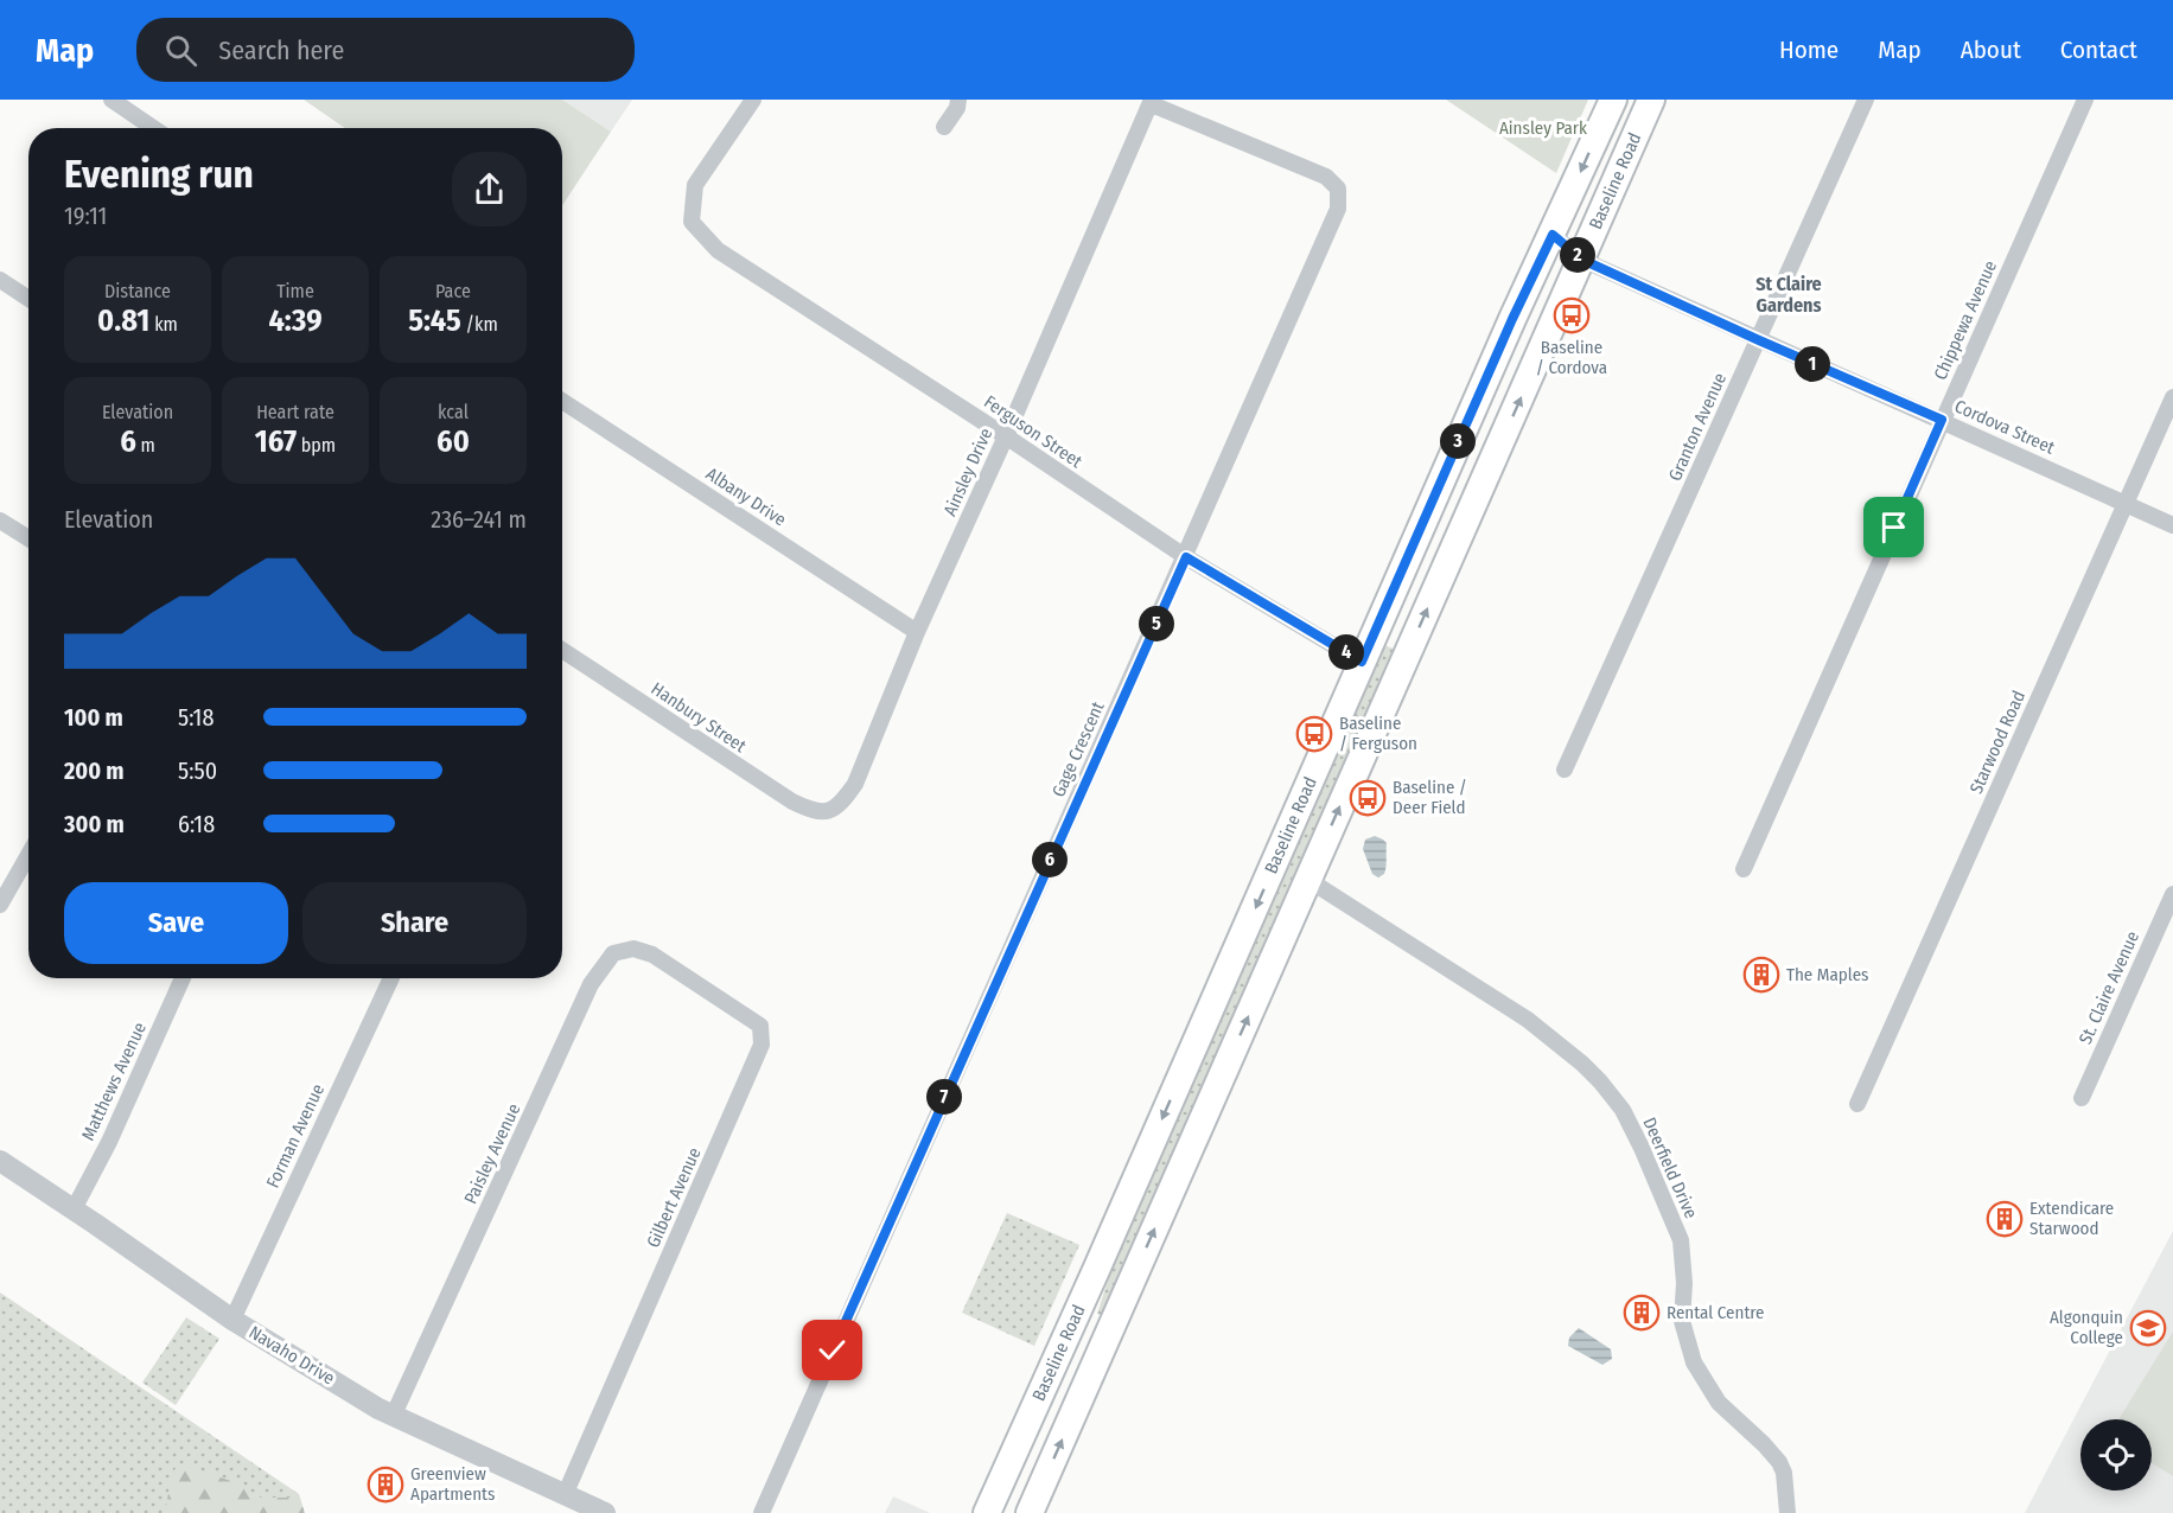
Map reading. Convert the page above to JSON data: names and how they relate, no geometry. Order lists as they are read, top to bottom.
{
  "streets": {
    "main road": ["Baseline Road"],
    "street": [
      "Chippewa Avenue",
      "Granton Avenue",
      "Cordova Street",
      "Ferguson Street",
      "Ainsley Drive",
      "Albany Drive",
      "Hanbury Street",
      "Starwood Road",
      "Gage Crescent",
      "St. Claire Avenue",
      "Matthews Avenue",
      "Forman Avenue",
      "Paisley Avenue",
      "Deerfield Drive",
      "Gilbert Avenue",
      "Navaho Drive"
    ]
  },
  "crossings": [
    ["Baseline Road", "Cordova Street"],
    ["Baseline Road", "Ferguson Street"],
    ["Baseline Road", "Deerfield Drive"],
    ["Chippewa Avenue", "Cordova Street"],
    ["Granton Avenue", "Cordova Street"],
    ["Cordova Street", "Starwood Road"],
    ["Ferguson Street", "Ainsley Drive"],
    ["Ferguson Street", "Gage Crescent"],
    ["Ainsley Drive", "Albany Drive"],
    ["Ainsley Drive", "Hanbury Street"],
    ["Ainsley Drive", "Gage Crescent"],
    ["Matthews Avenue", "Navaho Drive"],
    ["Forman Avenue", "Navaho Drive"],
    ["Paisley Avenue", "Gilbert Avenue"],
    ["Paisley Avenue", "Navaho Drive"],
    ["Gilbert Avenue", "Navaho Drive"]
  ],
  "districts": ["St Claire Gardens"],
  "parks": ["Ainsley Park"],
  "places": {
    "bus stop": ["Baseline / Cordova", "Baseline / Ferguson", "Baseline / Deer Field"],
    "building": [
      "The Maples",
      "Extendicare Starwood",
      "Rental Centre",
      "Greenview Apartments"
    ],
    "school or university": ["Algonquin College"]
  },
  "page": {
    "header": "Map",
    "search": "Search here",
    "nav": [
      "Home",
      "Map",
      "About",
      "Contact"
    ],
    "heading": ["Evening run", "19:11"],
    "pins": [
      "2",
      "1",
      "3",
      "5",
      "4",
      "6",
      "7"
    ],
    "stats": [
      ["Distance", "0.81 km"],
      ["Time", "4:39"],
      ["Pace", "5:45 /km"],
      ["Elevation", "6 m"],
      ["Heart rate", "167 bpm"],
      ["kcal", "60"]
    ],
    "chart": ["Elevation", "236–241 m"],
    "list": [
      {
        "name": "100 m",
        "note": "5:18"
      },
      {
        "name": "200 m",
        "note": "5:50"
      },
      {
        "name": "300 m",
        "note": "6:18"
      }
    ],
    "buttons": ["Save", "Share"]
  }
}
